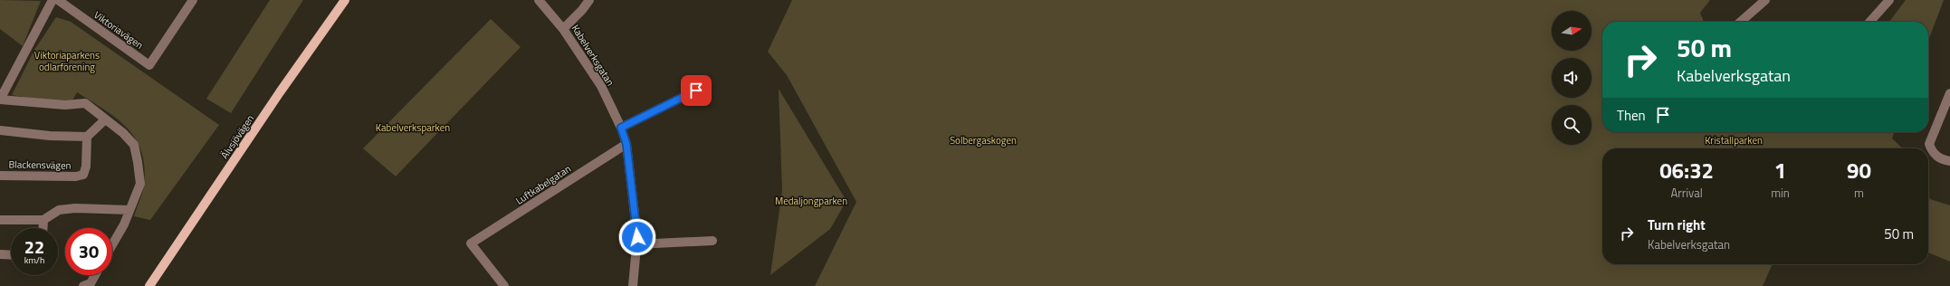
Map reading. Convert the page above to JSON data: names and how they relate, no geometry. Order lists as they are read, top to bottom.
{
  "streets": {
    "main road": ["Älvsjövägen"],
    "street": [
      "Viktoriavägen",
      "Kabelverksgatan",
      "Blackensvägen",
      "Luftkabelgatan"
    ]
  },
  "crossings": [
    ["Kabelverksgatan", "Luftkabelgatan"]
  ],
  "parks": [
    "Viktoriaparkens odlarförening",
    "Kabelverksparken",
    "Solbergaskogen",
    "Kristallparken",
    "Medaljongparken"
  ],
  "north": "right",
  "page": {
    "turn": ["50 m", "Kabelverksgatan"],
    "then": "Then",
    "eta": [
      "06:32",
      "Arrival",
      "1",
      "min",
      "90",
      "m"
    ],
    "list": [
      {
        "name": "Turn right",
        "note": "Kabelverksgatan",
        "value": "50 m"
      }
    ],
    "speed": "22 km/h",
    "limit": "30"
  }
}
